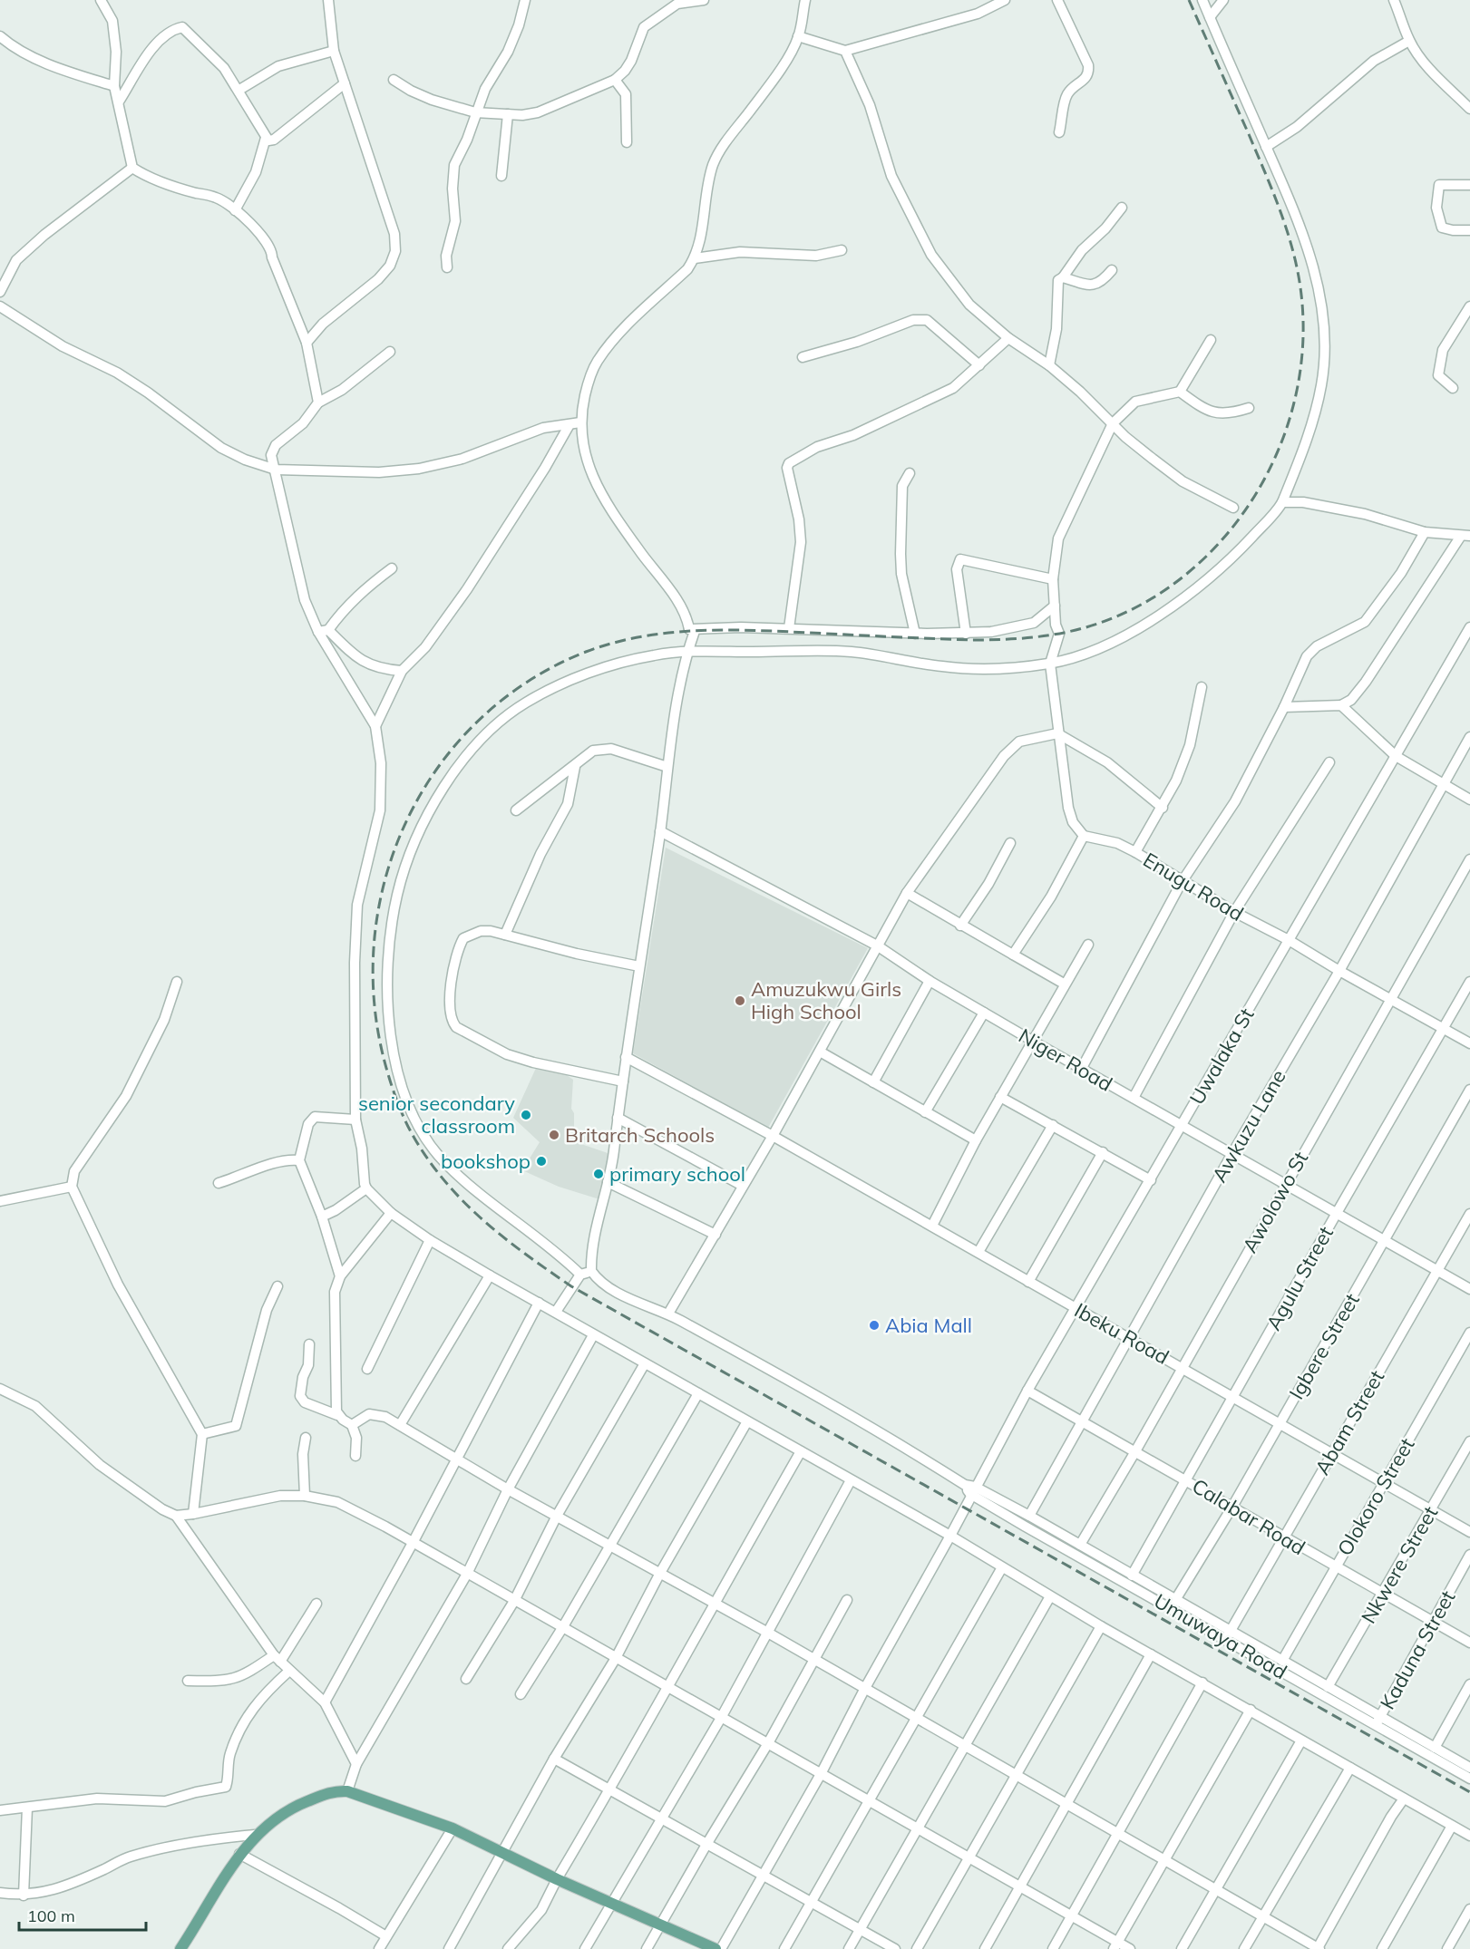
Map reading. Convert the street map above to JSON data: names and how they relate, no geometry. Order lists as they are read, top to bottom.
{
  "streets": {
    "street": [
      "Enugu Road",
      "Uwalaka St",
      "Niger Road",
      "Awkuzu Lane",
      "Awolowo St",
      "Agulu Street",
      "Ibeku Road",
      "Igbere Street",
      "Abam Street",
      "Olokoro Street",
      "Calabar Road",
      "Nkwere Street",
      "Umuwaya Road",
      "Kaduna Street"
    ]
  },
  "crossings": [
    ["Enugu Road", "Uwalaka St"],
    ["Enugu Road", "Awkuzu Lane"],
    ["Enugu Road", "Awolowo St"],
    ["Enugu Road", "Agulu Street"],
    ["Uwalaka St", "Niger Road"],
    ["Uwalaka St", "Ibeku Road"],
    ["Uwalaka St", "Calabar Road"],
    ["Uwalaka St", "Umuwaya Road"],
    ["Niger Road", "Awkuzu Lane"],
    ["Niger Road", "Awolowo St"],
    ["Niger Road", "Agulu Street"],
    ["Niger Road", "Igbere Street"],
    ["Niger Road", "Abam Street"],
    ["Awkuzu Lane", "Ibeku Road"],
    ["Awkuzu Lane", "Calabar Road"],
    ["Awkuzu Lane", "Umuwaya Road"],
    ["Awolowo St", "Ibeku Road"],
    ["Awolowo St", "Calabar Road"],
    ["Awolowo St", "Umuwaya Road"],
    ["Agulu Street", "Ibeku Road"],
    ["Agulu Street", "Calabar Road"],
    ["Agulu Street", "Umuwaya Road"],
    ["Ibeku Road", "Igbere Street"],
    ["Ibeku Road", "Abam Street"],
    ["Ibeku Road", "Olokoro Street"],
    ["Ibeku Road", "Nkwere Street"],
    ["Igbere Street", "Calabar Road"],
    ["Igbere Street", "Umuwaya Road"],
    ["Abam Street", "Calabar Road"],
    ["Abam Street", "Umuwaya Road"],
    ["Olokoro Street", "Calabar Road"],
    ["Olokoro Street", "Umuwaya Road"],
    ["Calabar Road", "Nkwere Street"],
    ["Calabar Road", "Kaduna Street"],
    ["Nkwere Street", "Umuwaya Road"],
    ["Umuwaya Road", "Kaduna Street"]
  ],
  "places": [
    "Amuzukwu Girls High School",
    "senior secondary classroom",
    "Britarch Schools",
    "bookshop",
    "primary school",
    "Abia Mall"
  ],
  "scale_bar": "100 m"
}
